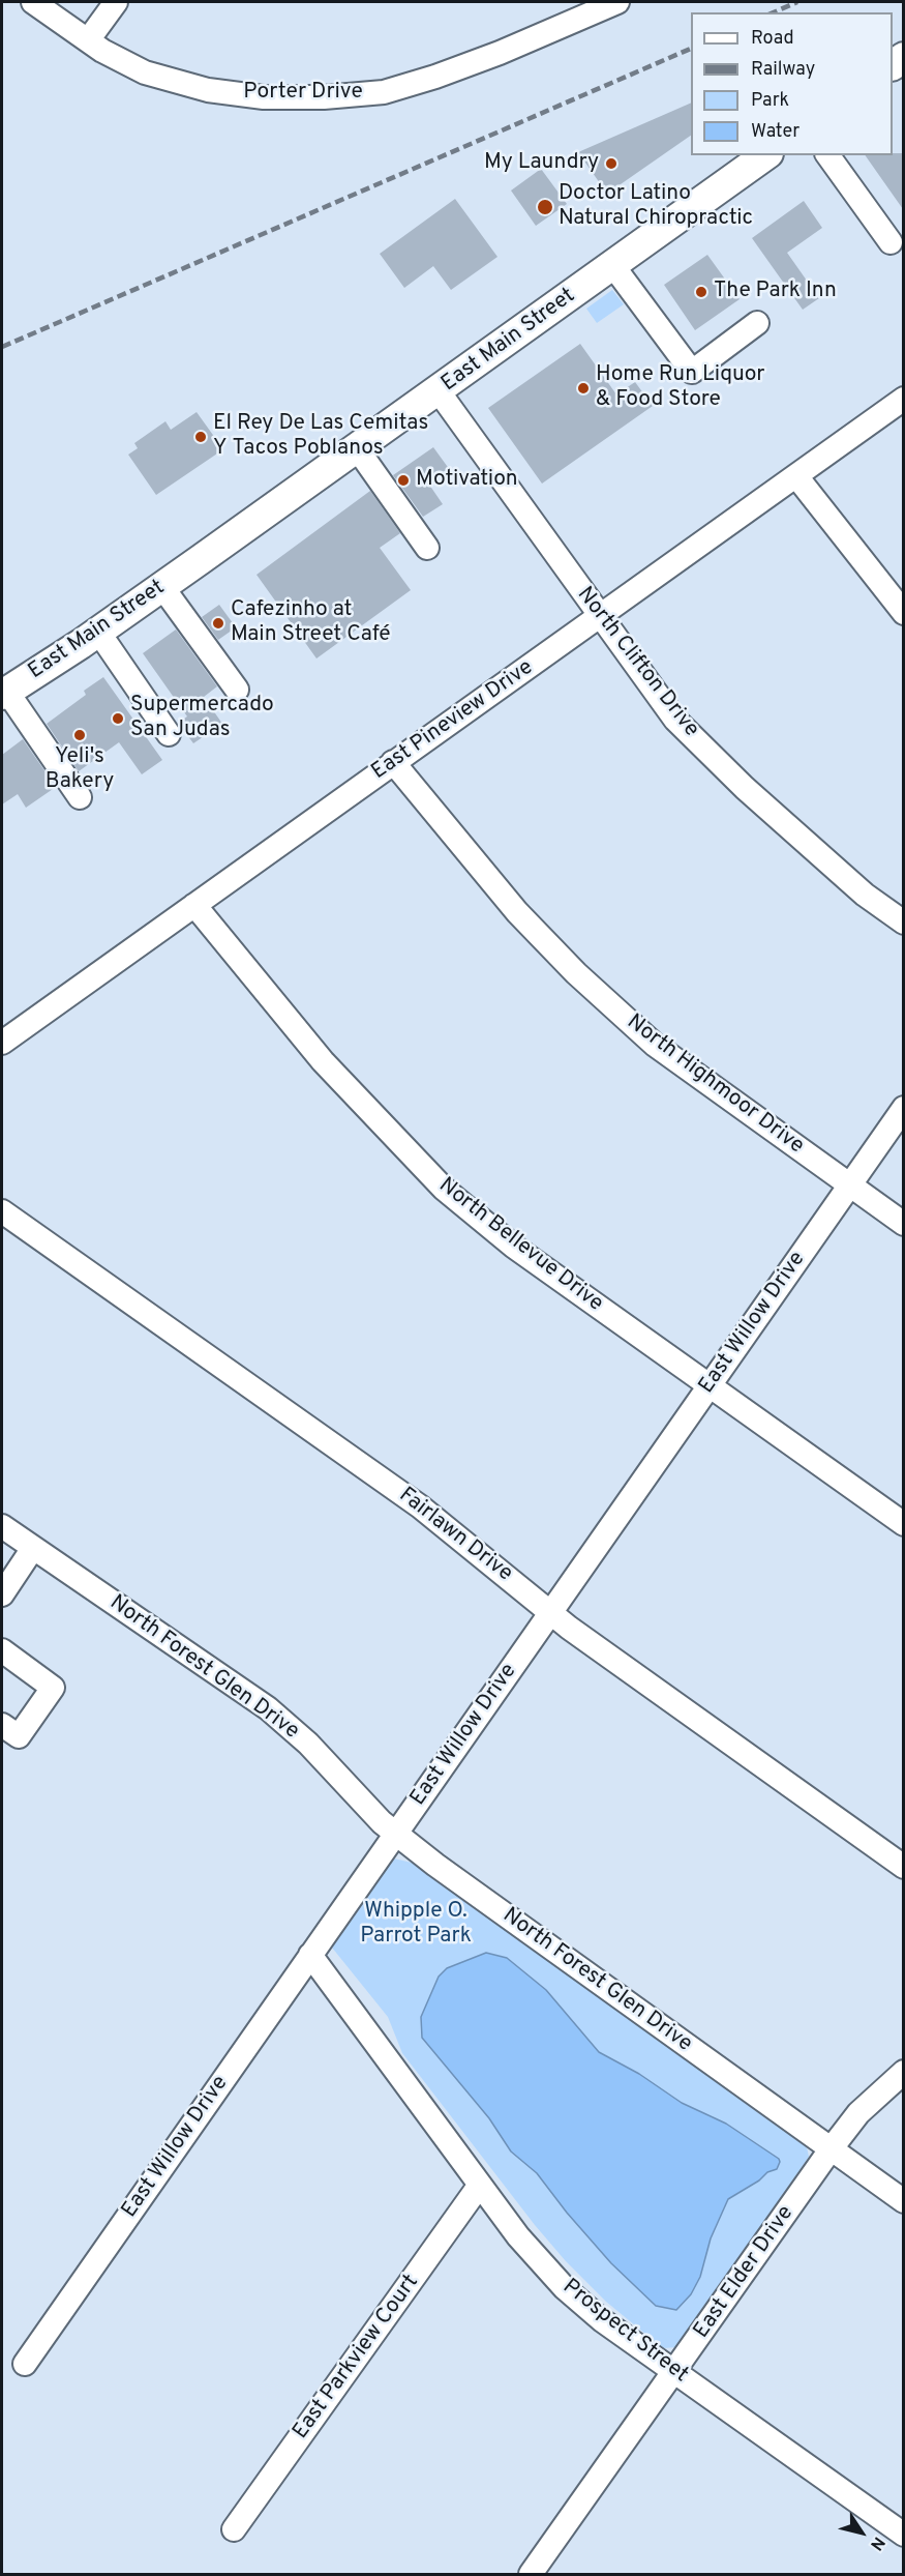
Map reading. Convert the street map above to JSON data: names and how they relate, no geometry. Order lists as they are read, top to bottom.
{
  "streets": {
    "main road": ["East Main Street"],
    "street": [
      "Porter Drive",
      "North Clifton Drive",
      "East Pineview Drive",
      "North Highmoor Drive",
      "North Bellevue Drive",
      "East Willow Drive",
      "Fairlawn Drive",
      "North Forest Glen Drive",
      "East Elder Drive",
      "Prospect Street",
      "East Parkview Court"
    ]
  },
  "crossings": [
    ["East Main Street", "North Clifton Drive"],
    ["North Clifton Drive", "East Pineview Drive"],
    ["East Pineview Drive", "North Highmoor Drive"],
    ["East Pineview Drive", "North Bellevue Drive"],
    ["North Highmoor Drive", "East Willow Drive"],
    ["North Bellevue Drive", "East Willow Drive"],
    ["East Willow Drive", "Fairlawn Drive"],
    ["East Willow Drive", "North Forest Glen Drive"],
    ["East Willow Drive", "Prospect Street"],
    ["North Forest Glen Drive", "East Elder Drive"],
    ["East Elder Drive", "Prospect Street"],
    ["Prospect Street", "East Parkview Court"]
  ],
  "parks": ["Whipple O. Parrot Park"],
  "places": [
    "My Laundry",
    "Doctor Latino Natural Chiropractic",
    "The Park Inn",
    "Home Run Liquor & Food Store",
    "El Rey De Las Cemitas Y Tacos Poblanos",
    "Motivation",
    "Cafezinho at Main Street Café",
    "Supermercado San Judas",
    "Yeli's Bakery"
  ],
  "legend": [
    "Road",
    "Railway",
    "Park",
    "Water"
  ],
  "north": "bottom right"
}
